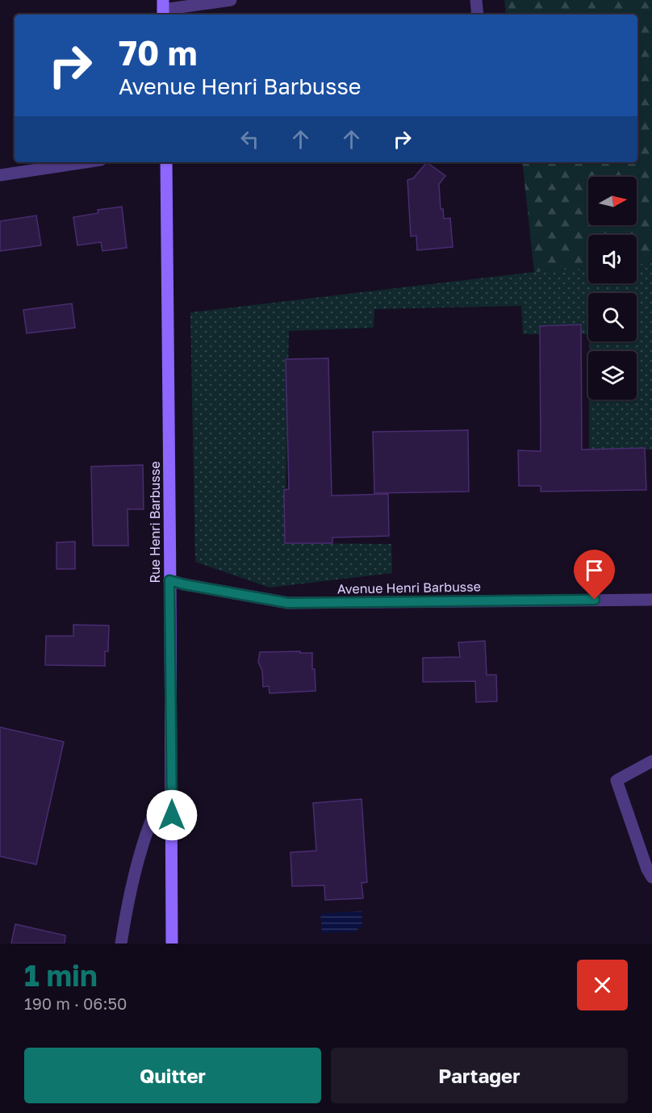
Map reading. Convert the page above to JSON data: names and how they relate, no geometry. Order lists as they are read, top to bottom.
{
  "streets": {
    "main road": ["Rue Henri Barbusse"],
    "street": ["Avenue Henri Barbusse"]
  },
  "crossings": [
    ["Rue Henri Barbusse", "Avenue Henri Barbusse"]
  ],
  "north": "right",
  "page": {
    "turn": ["70 m", "Avenue Henri Barbusse"],
    "heading": ["1 min", "190 m · 06:50"],
    "buttons": ["Quitter", "Partager"]
  }
}
